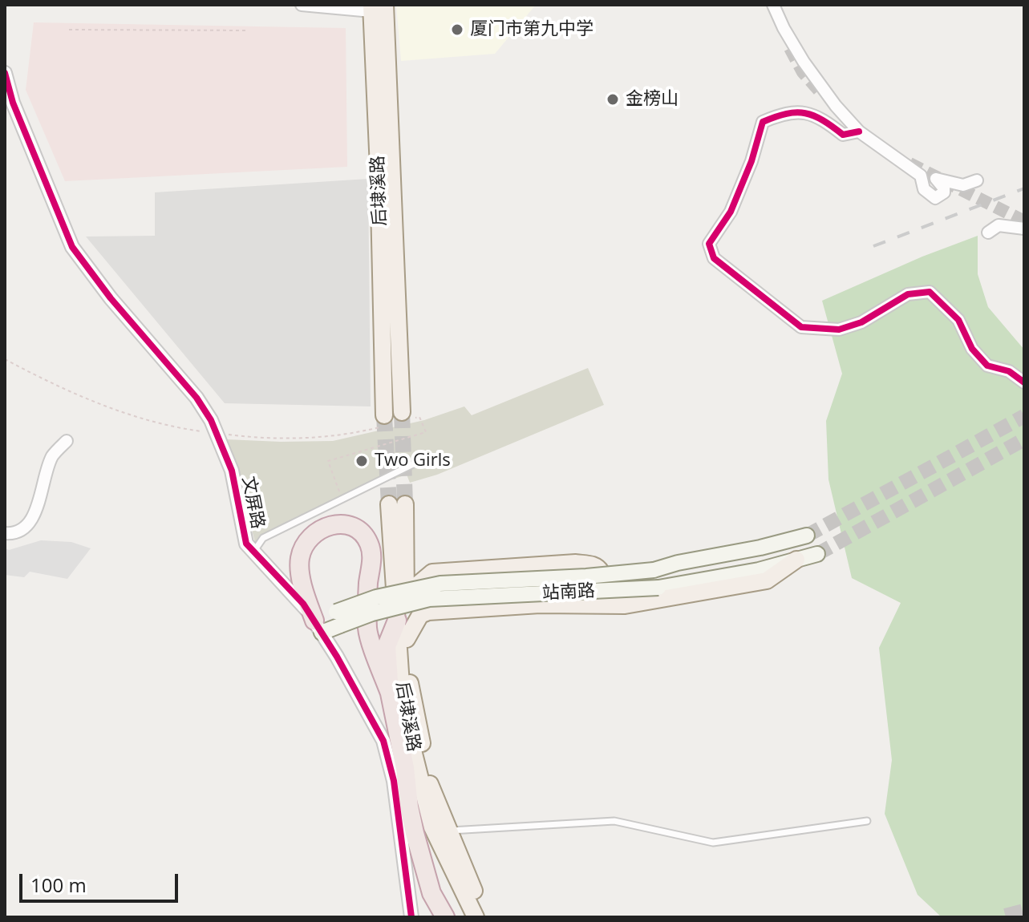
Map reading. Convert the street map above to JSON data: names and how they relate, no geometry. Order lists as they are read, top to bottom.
{
  "streets": {
    "main road": ["后埭溪路", "站南路"],
    "street": ["文屏路"]
  },
  "crossings": [
    ["文屏路", "站南路"]
  ],
  "places": ["厦门市第九中学", "金榜山", "Two Girls"],
  "scale_bar": "100 m"
}
